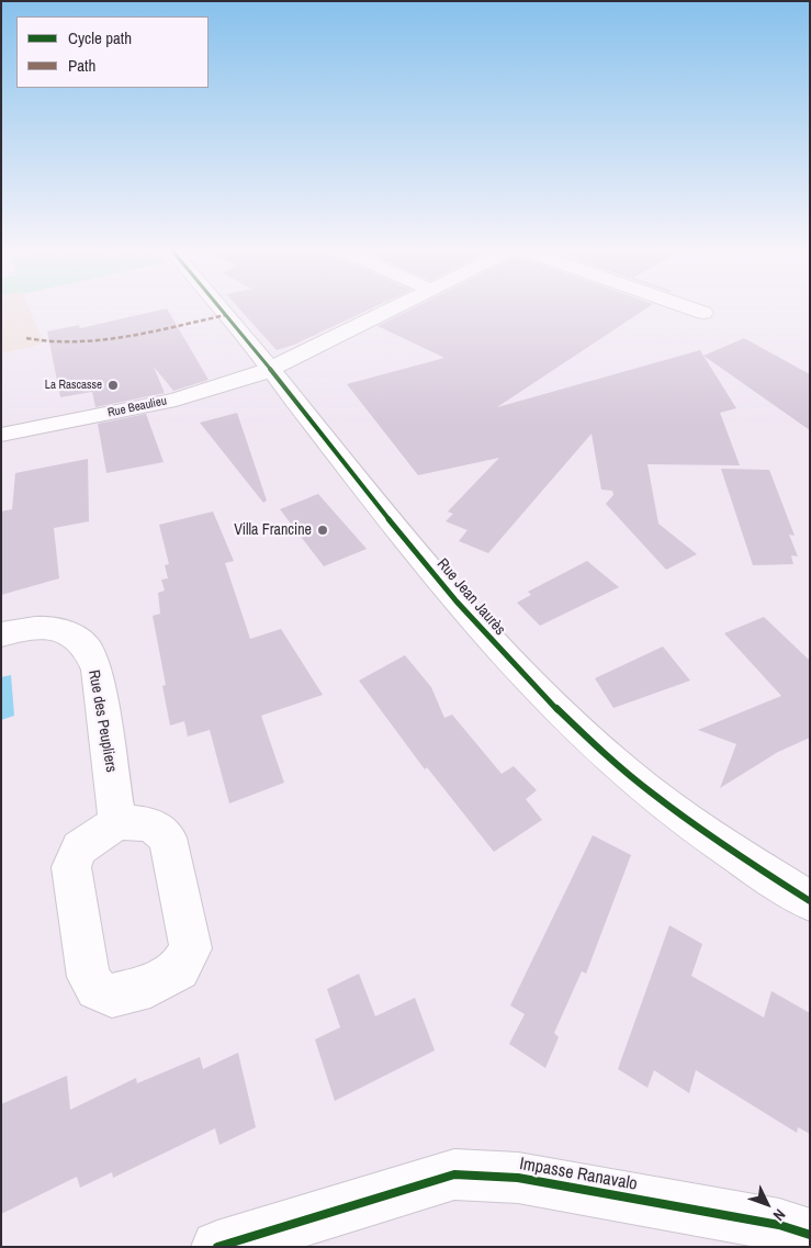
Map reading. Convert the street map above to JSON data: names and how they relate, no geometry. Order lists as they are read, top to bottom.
{
  "streets": {
    "street": [
      "Rue Beaulieu",
      "Rue Jean Jaurès",
      "Rue des Peupliers",
      "Impasse Ranavalo"
    ]
  },
  "crossings": [
    ["Rue Beaulieu", "Rue Jean Jaurès"]
  ],
  "places": ["La Rascasse", "Villa Francine"],
  "legend": ["Cycle path", "Path"],
  "north": "bottom right"
}
